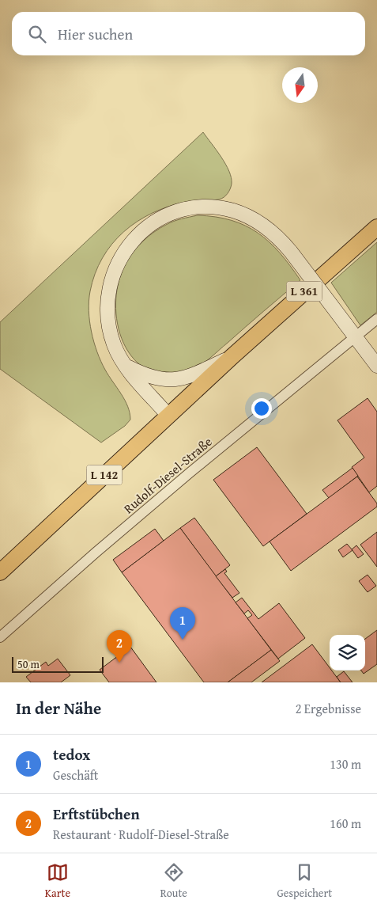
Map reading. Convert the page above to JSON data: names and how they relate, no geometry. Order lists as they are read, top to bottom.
{
  "streets": {
    "main road": ["L 361", "L 142"],
    "street": ["Rudolf-Diesel-Straße"]
  },
  "crossings": [
    ["L 361", "L 142"],
    ["L 361", "Rudolf-Diesel-Straße"]
  ],
  "scale_bar": "50 m",
  "north": "bottom",
  "page": {
    "search": "Hier suchen",
    "pins": ["1", "2"],
    "scale": "50 m",
    "heading": ["In der Nähe", "2 Ergebnisse"],
    "list": [
      {
        "mark": "1",
        "name": "tedox",
        "note": "Geschäft",
        "value": "130 m"
      },
      {
        "mark": "2",
        "name": "Erftstübchen",
        "note": "Restaurant · Rudolf-Diesel-Straße",
        "value": "160 m"
      }
    ],
    "nav": ["Karte", "Route", "Gespeichert"]
  }
}
